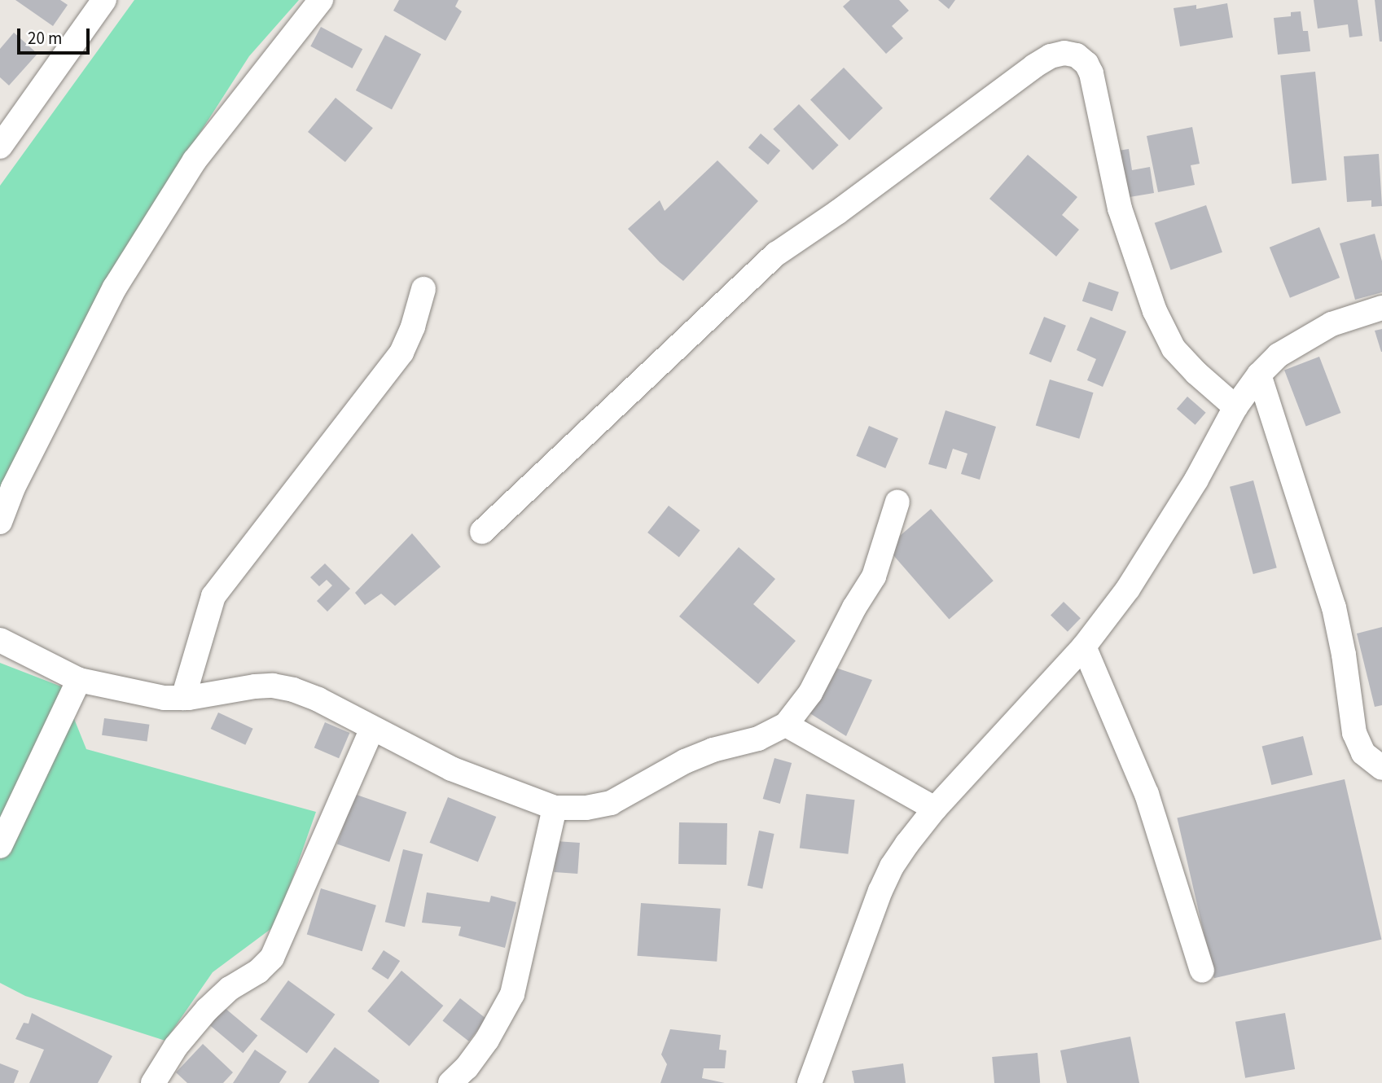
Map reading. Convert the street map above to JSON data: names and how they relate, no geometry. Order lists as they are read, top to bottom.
{
  "scale_bar": "20 m"
}
